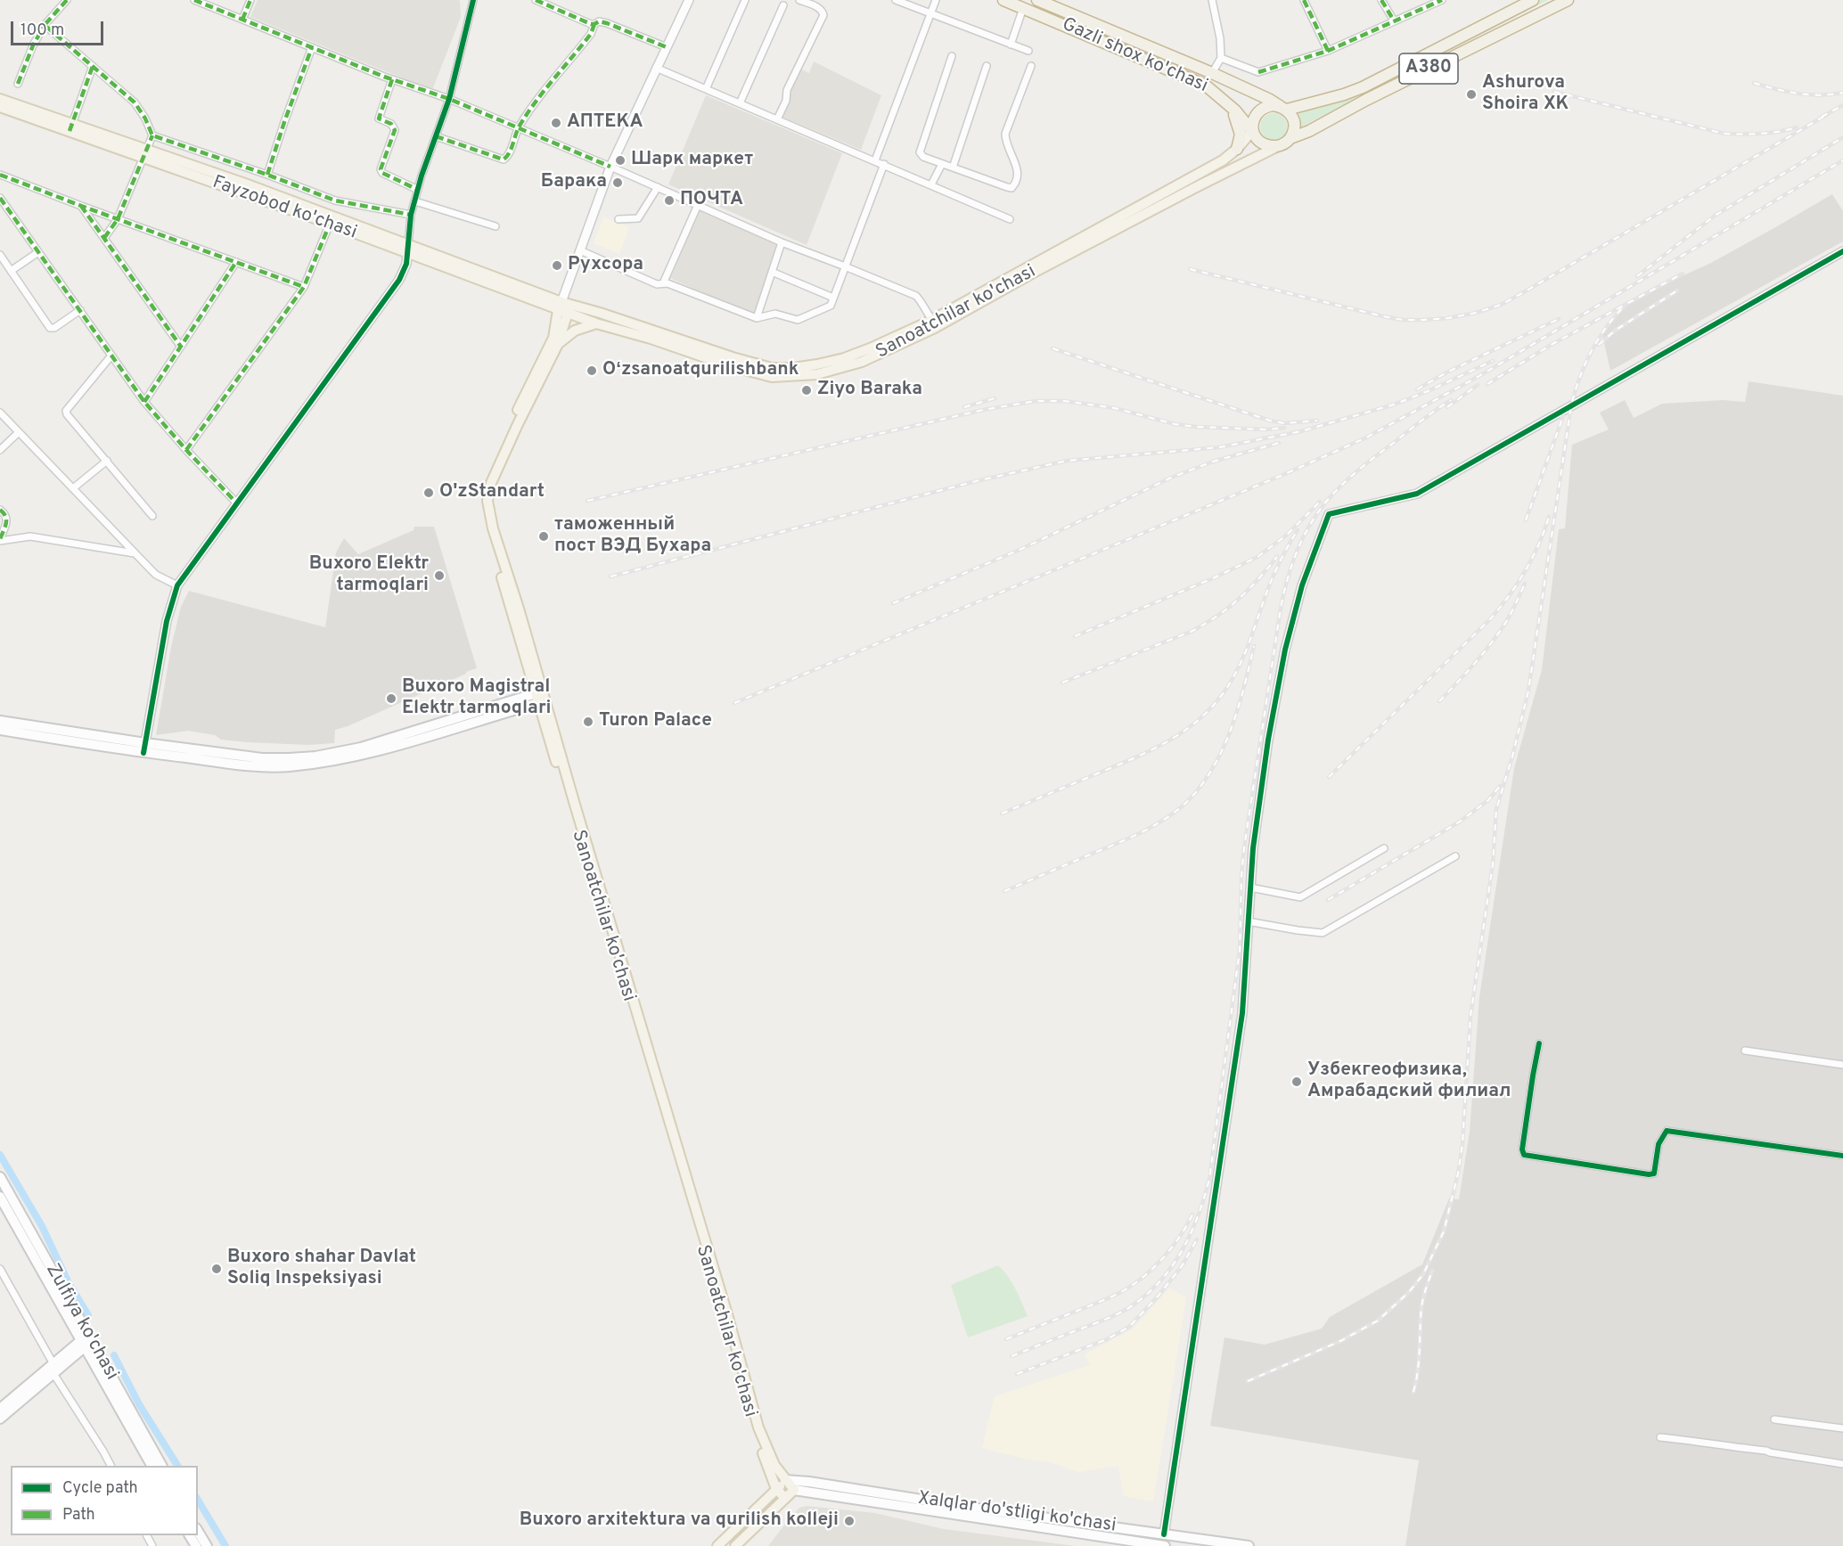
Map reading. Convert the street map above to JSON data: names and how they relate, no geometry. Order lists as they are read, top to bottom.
{
  "streets": {
    "highway": ["Gazli shox ko'chasi", "A380"],
    "main road": [
      "Fayzobod ko'chasi",
      "Sanoatchilar ko'chasi",
      "Zulfiya ko'chasi",
      "Xalqlar do'stligi ko'chasi"
    ]
  },
  "crossings": [
    ["Gazli shox ko'chasi", "A380"],
    ["Gazli shox ko'chasi", "Sanoatchilar ko'chasi"],
    ["A380", "Sanoatchilar ko'chasi"],
    ["Fayzobod ko'chasi", "Sanoatchilar ko'chasi"],
    ["Sanoatchilar ko'chasi", "Xalqlar do'stligi ko'chasi"]
  ],
  "places": [
    "Ashurova Shoira XK",
    "АПТЕКА",
    "Шарк маркет",
    "Барака",
    "ПОЧТА",
    "Рухсора",
    "Oʻzsanoatqurilishbank",
    "Ziyo Baraka",
    "O'zStandart",
    "таможенный пост ВЭД Бухара",
    "Buxoro Elektr tarmoqlari",
    "Buxoro Magistral Elektr tarmoqlari",
    "Turon Palace",
    "Узбекгеофизика, Амрабадский филиал",
    "Buxoro shahar Davlat Soliq Inspeksiyasi",
    "Buxoro arxitektura va qurilish kolleji"
  ],
  "legend": ["Cycle path", "Path"],
  "scale_bar": "100 m"
}
